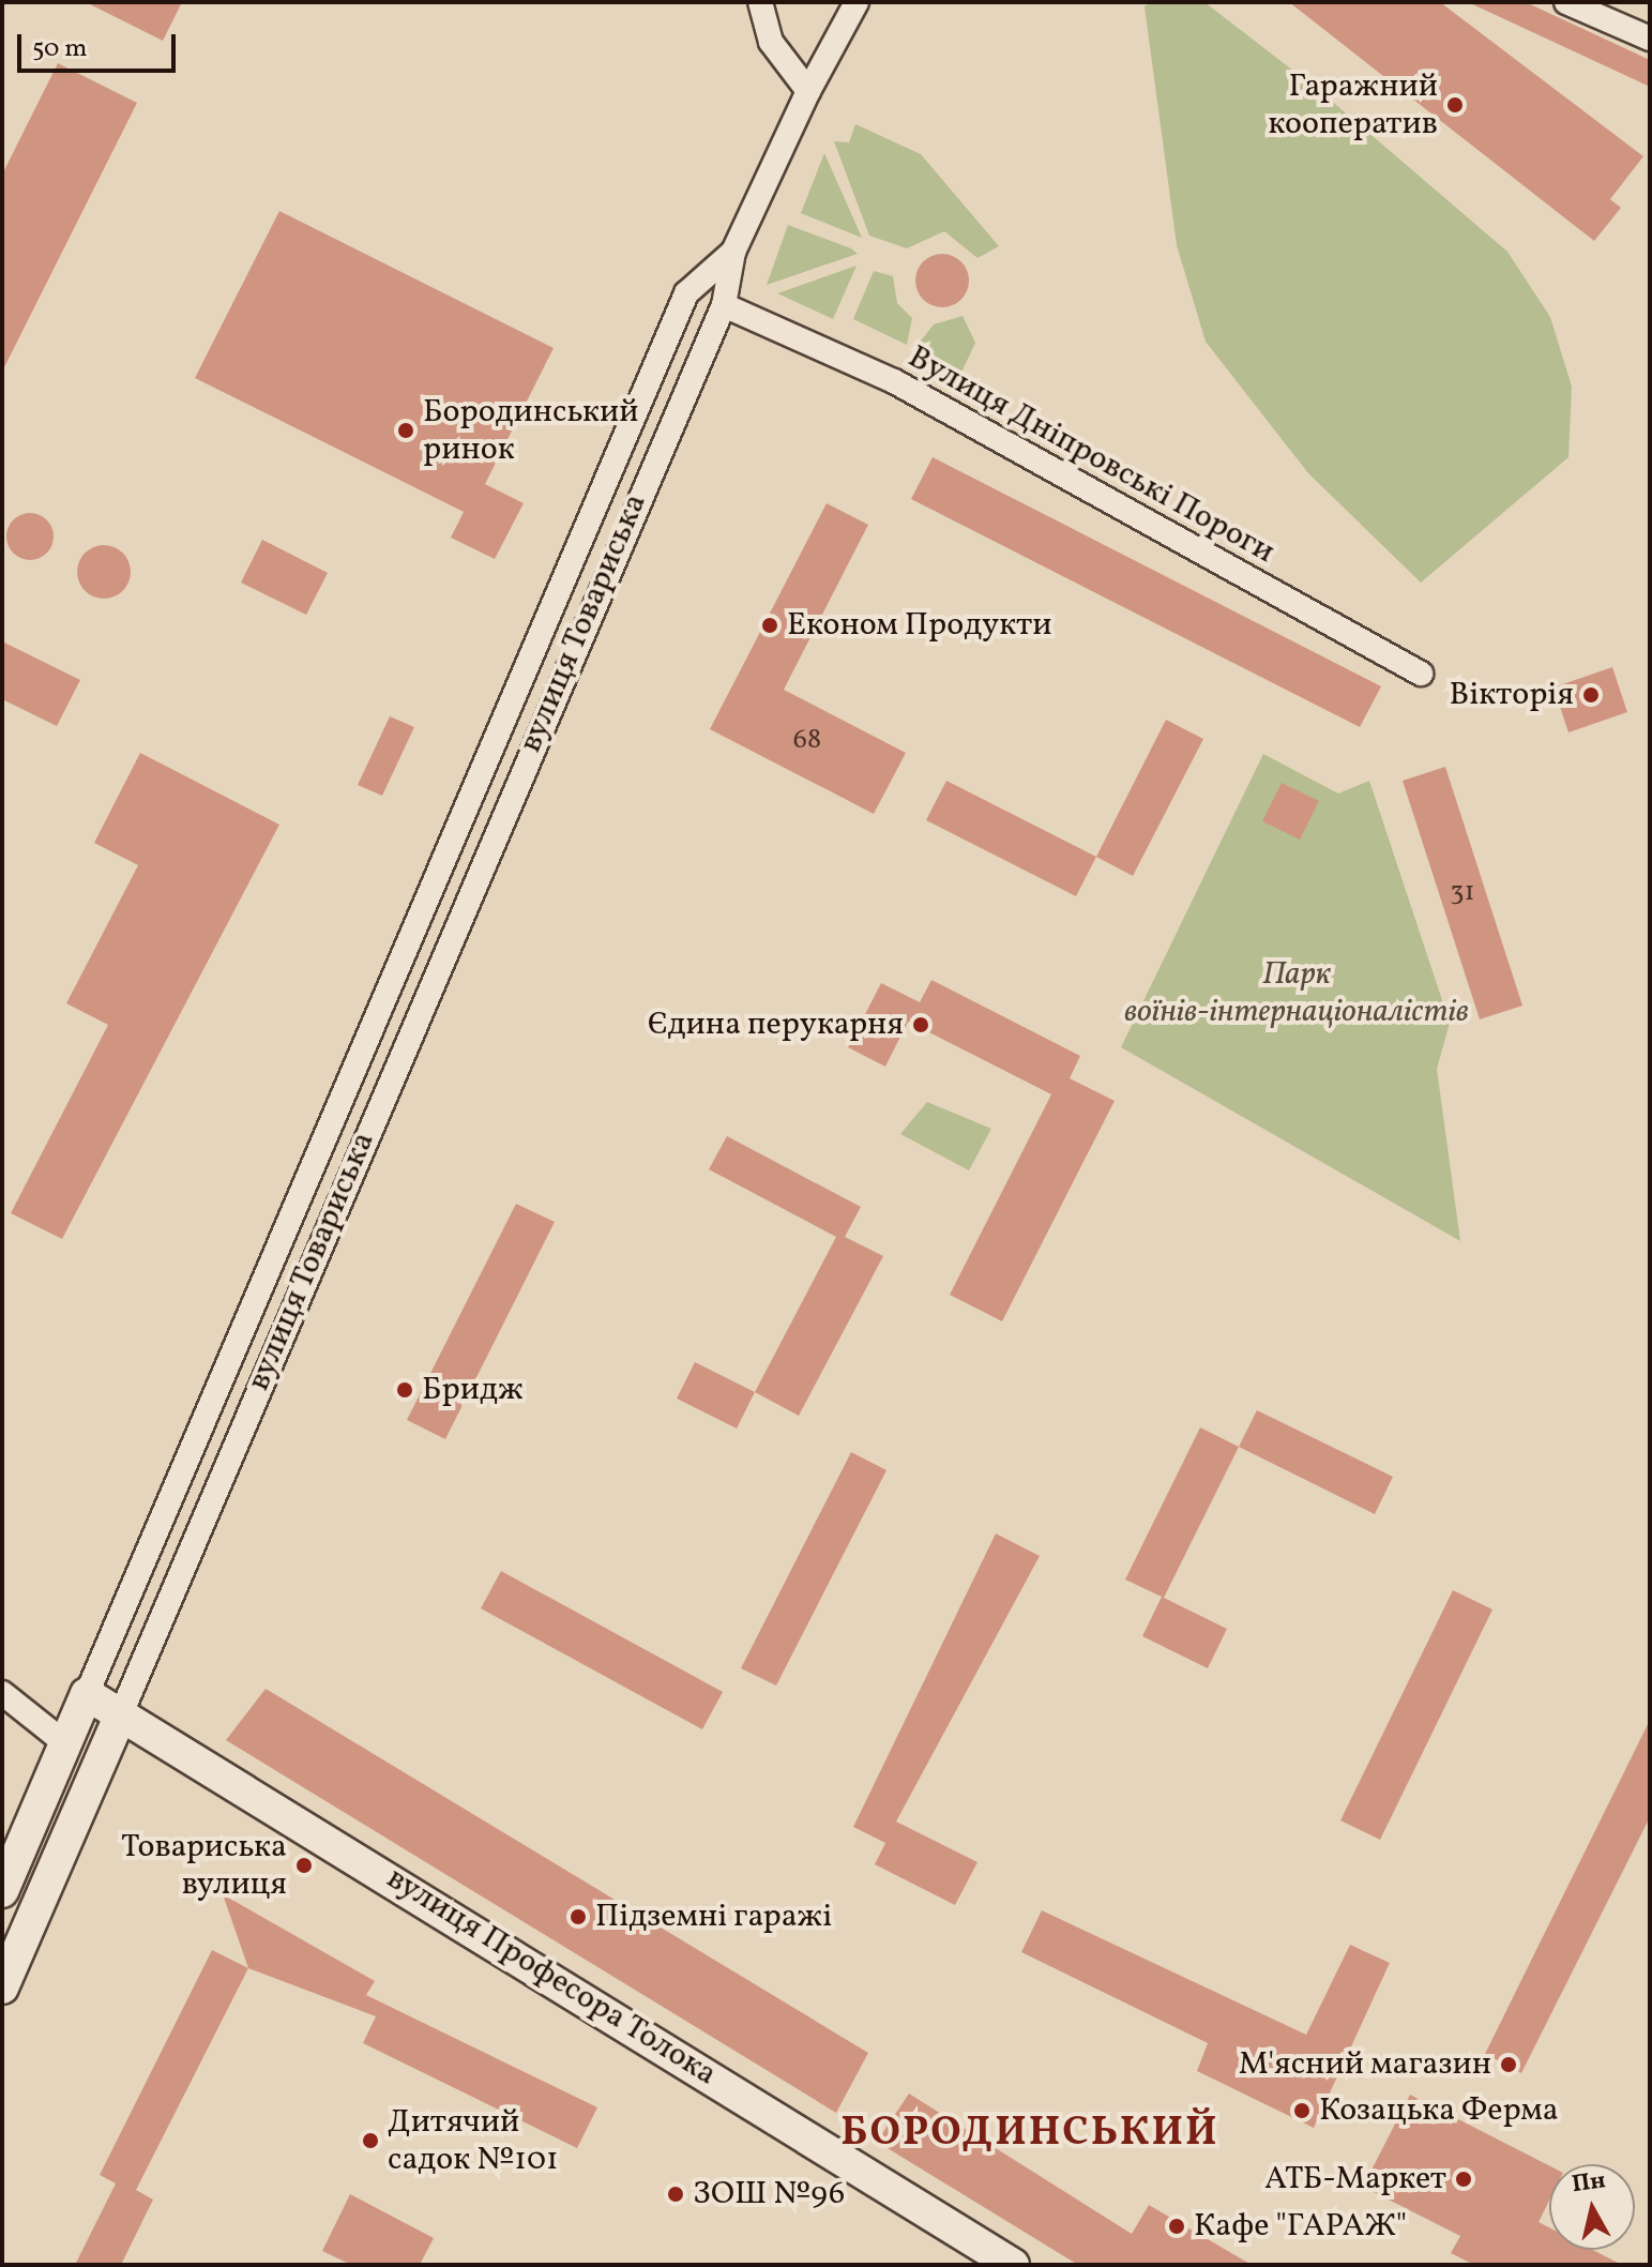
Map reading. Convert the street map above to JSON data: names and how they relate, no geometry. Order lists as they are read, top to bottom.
{
  "streets": {
    "street": ["Вулиця Дніпровські Пороги", "вулиця Товариська", "вулиця Професора Толока"]
  },
  "crossings": [
    ["Вулиця Дніпровські Пороги", "вулиця Товариська"],
    ["вулиця Товариська", "вулиця Професора Толока"]
  ],
  "districts": ["БОРОДИНСЬКИЙ"],
  "parks": ["Парк воїнів-інтернаціоналістів"],
  "places": [
    "Гаражний кооператив",
    "Бородинський ринок",
    "Економ Продукти",
    "Вікторія",
    "Єдина перукарня",
    "Бридж",
    "Товариська вулиця",
    "Підземні гаражі",
    "М'ясний магазин",
    "Козацька Ферма",
    "Дитячий садок №101",
    "АТБ-Маркет",
    "ЗОШ №96",
    "Кафе \"ГАРАЖ\""
  ],
  "house_numbers": ["68", "31"],
  "scale_bar": "50 m",
  "north": "top"
}
